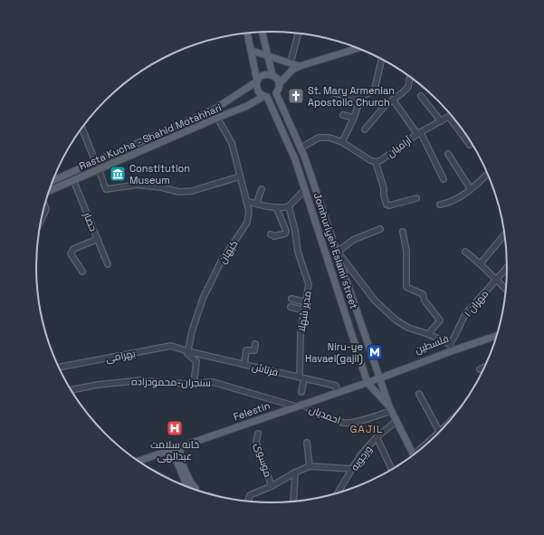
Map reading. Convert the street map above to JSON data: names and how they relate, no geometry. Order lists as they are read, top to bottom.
{
  "streets": {
    "main road": [
      "Rasta Kucha - Shahid Motahhari",
      "Jomhuriyeh Eslami street",
      "فلسطین",
      "Felestin"
    ],
    "street": [
      "آرامیان",
      "حصار",
      "کیهان",
      "مهران ۱",
      "مدیر شهلا",
      "بهرامی",
      "فرتاش",
      "سنجران-محمودزاده",
      "احمدیان",
      "ورجویه",
      "موسوی"
    ]
  },
  "crossings": [
    ["Rasta Kucha - Shahid Motahhari", "حصار"],
    ["Rasta Kucha - Shahid Motahhari", "Jomhuriyeh Eslami street"],
    ["Rasta Kucha - Shahid Motahhari", "کیهان"],
    ["آرامیان", "Jomhuriyeh Eslami street"],
    ["Jomhuriyeh Eslami street", "فلسطین"],
    ["Jomhuriyeh Eslami street", "Felestin"],
    ["Jomhuriyeh Eslami street", "احمدیان"],
    ["Jomhuriyeh Eslami street", "ورجویه"],
    ["کیهان", "بهرامی"],
    ["کیهان", "فرتاش"],
    ["مهران ۱", "فلسطین"],
    ["مدیر شهلا", "فرتاش"],
    ["فلسطین", "Felestin"],
    ["بهرامی", "فرتاش"],
    ["فرتاش", "Felestin"],
    ["سنجران-محمودزاده", "Felestin"],
    ["سنجران-محمودزاده", "احمدیان"],
    ["Felestin", "احمدیان"],
    ["ورجویه", "موسوی"]
  ],
  "districts": ["GAJIL"],
  "places": {
    "church": ["St. Mary Armenian Apostolic Church"],
    "museum": ["Constitution Museum"],
    "metro station": ["Niru-ye Havaei(gajil)"],
    "hospital": ["خانه سلامت عبدالهی"]
  }
}
